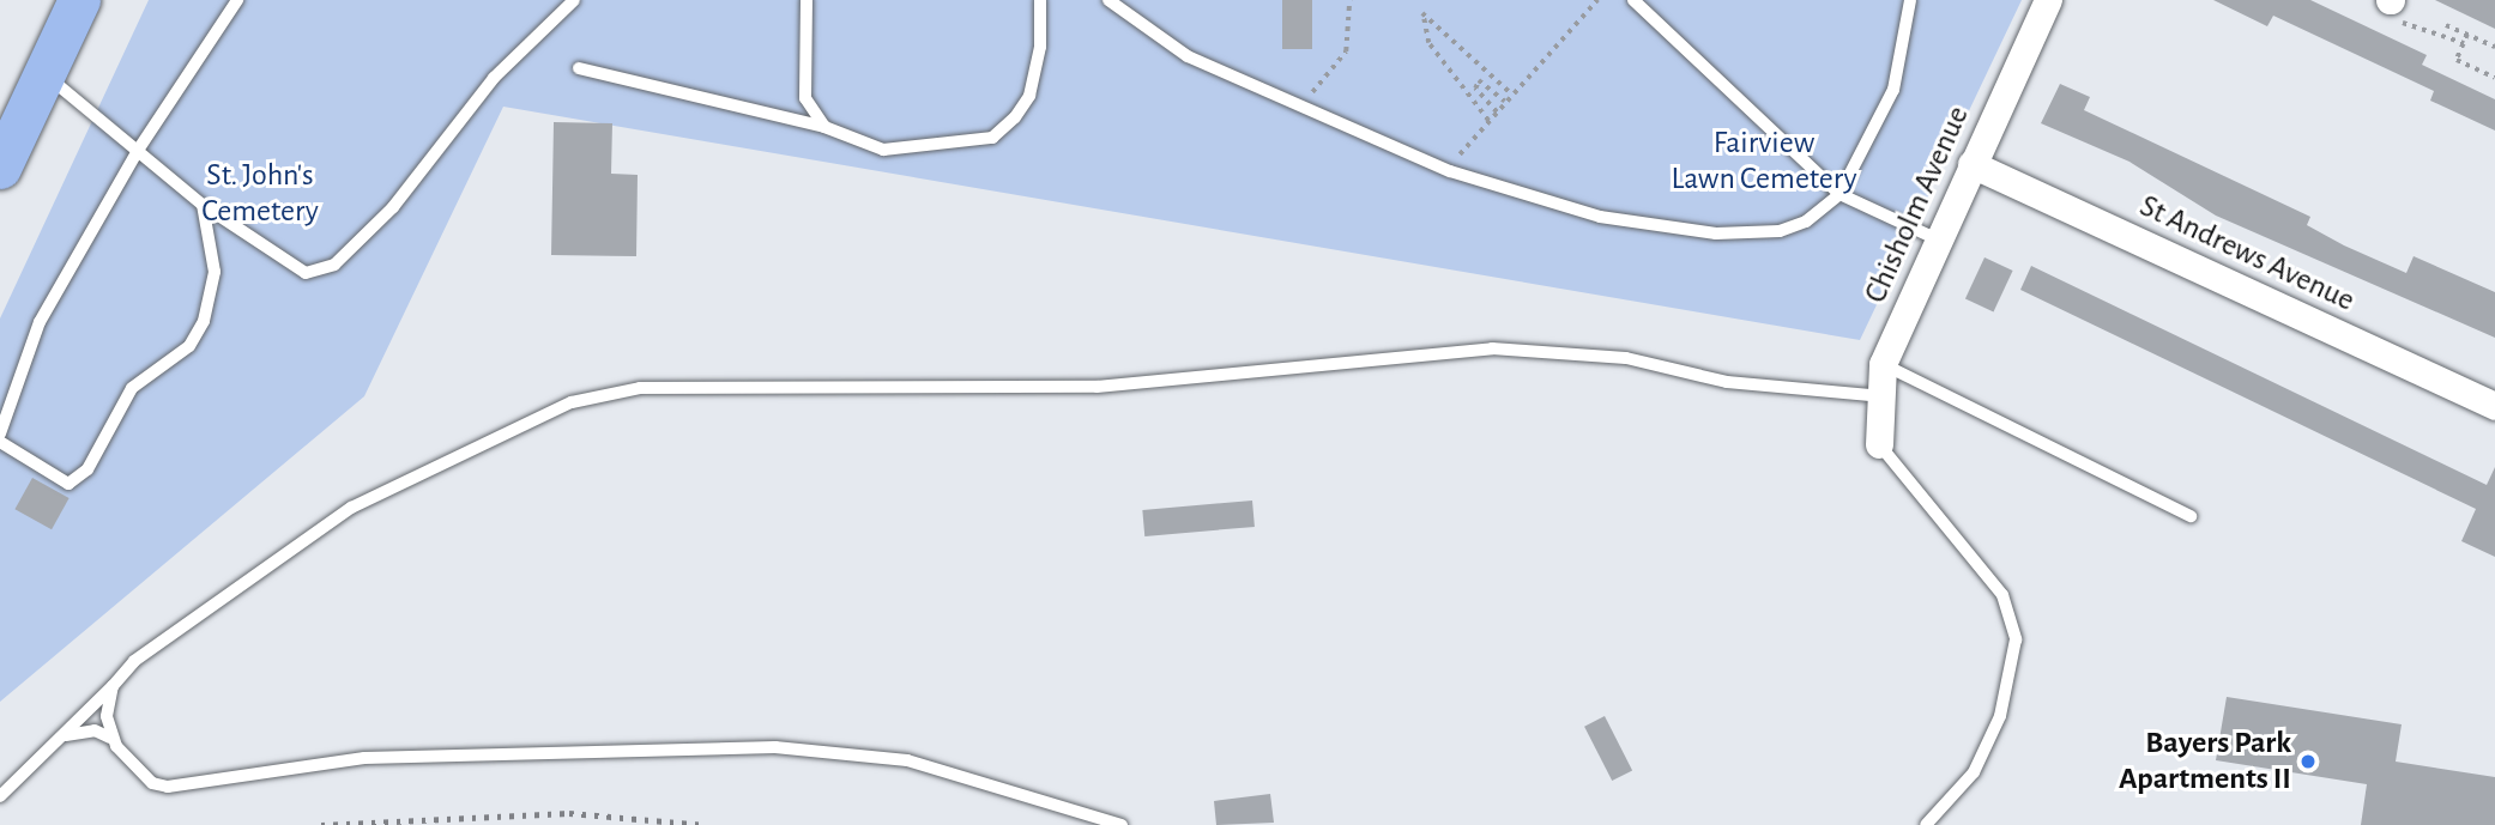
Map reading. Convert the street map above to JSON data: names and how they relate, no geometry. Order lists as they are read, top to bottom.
{
  "streets": {
    "street": ["Chisholm Avenue", "St Andrews Avenue"]
  },
  "crossings": [
    ["Chisholm Avenue", "St Andrews Avenue"]
  ],
  "parks": ["Fairview Lawn Cemetery", "St. John's Cemetery"],
  "places": ["Bayers Park Apartments II"]
}
